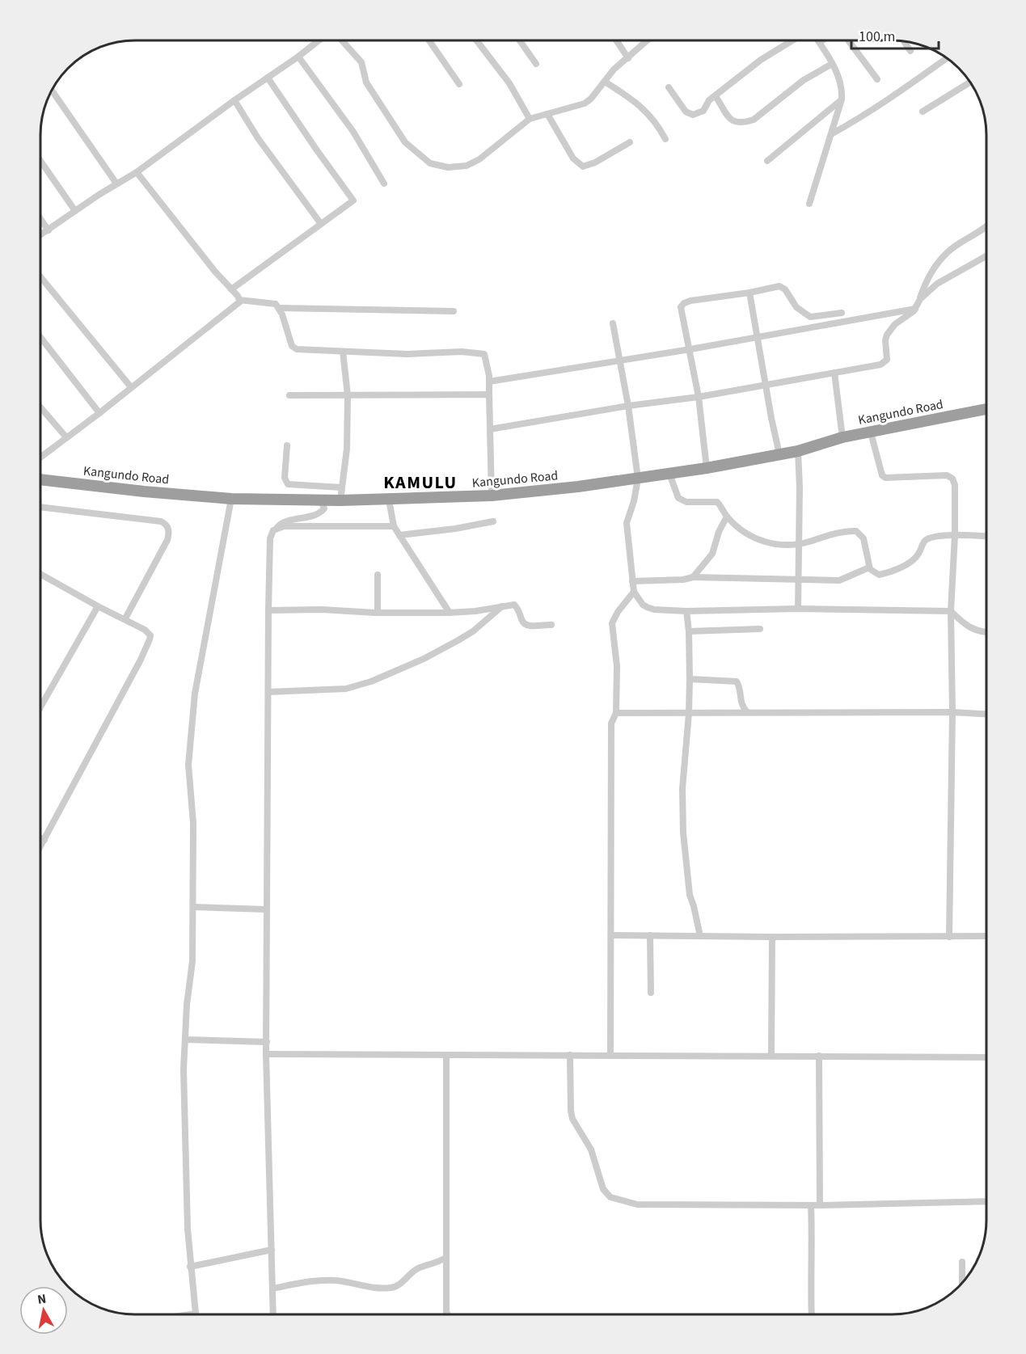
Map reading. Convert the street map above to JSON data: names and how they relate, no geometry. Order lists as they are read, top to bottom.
{
  "streets": {
    "highway": ["Kangundo Road"]
  },
  "districts": ["KAMULU"],
  "scale_bar": "100 m",
  "north": "top"
}
